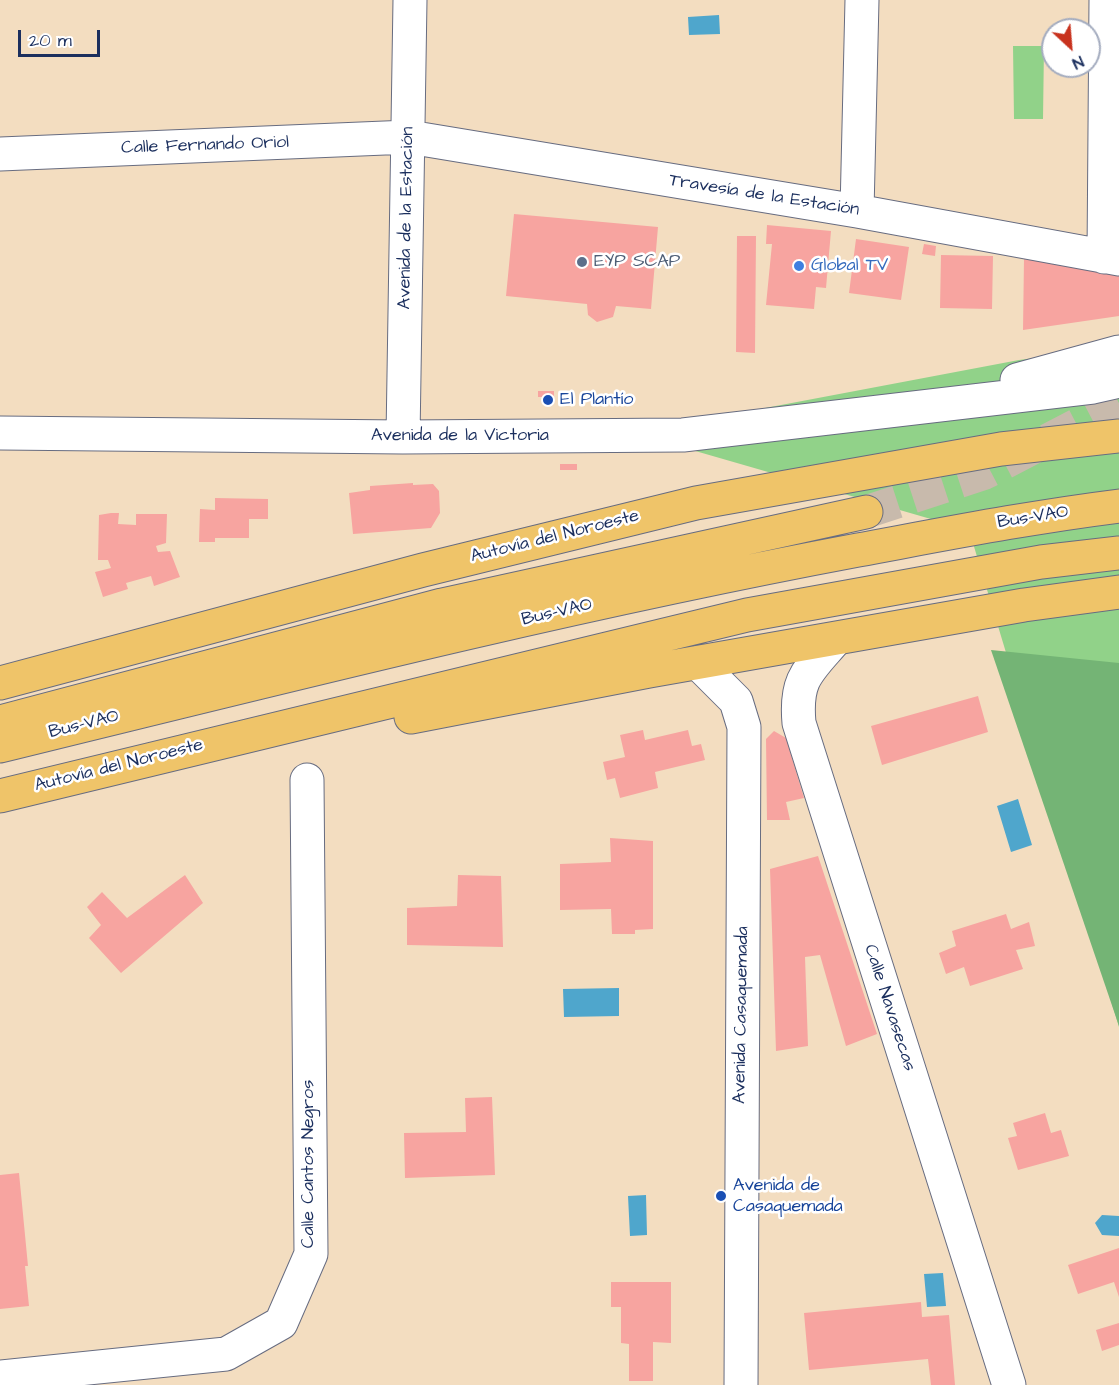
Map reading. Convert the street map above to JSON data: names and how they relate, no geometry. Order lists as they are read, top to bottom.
{
  "streets": {
    "highway": ["Bus-VAO", "Autovía del Noroeste"],
    "street": [
      "Calle Fernando Oriol",
      "Travesía de la Estación",
      "Avenida de la Estación",
      "Avenida de la Victoria",
      "Calle Navasecas",
      "Avenida Casaquemada",
      "Calle Cantos Negros"
    ]
  },
  "crossings": [
    ["Calle Fernando Oriol", "Travesía de la Estación"],
    ["Calle Fernando Oriol", "Avenida de la Estación"],
    ["Travesía de la Estación", "Avenida de la Estación"],
    ["Avenida de la Estación", "Avenida de la Victoria"]
  ],
  "places": [
    "EYP SCAP",
    "Global TV",
    "El Plantío",
    "Avenida de Casaquemada"
  ],
  "scale_bar": "20 m",
  "north": "bottom right"
}
